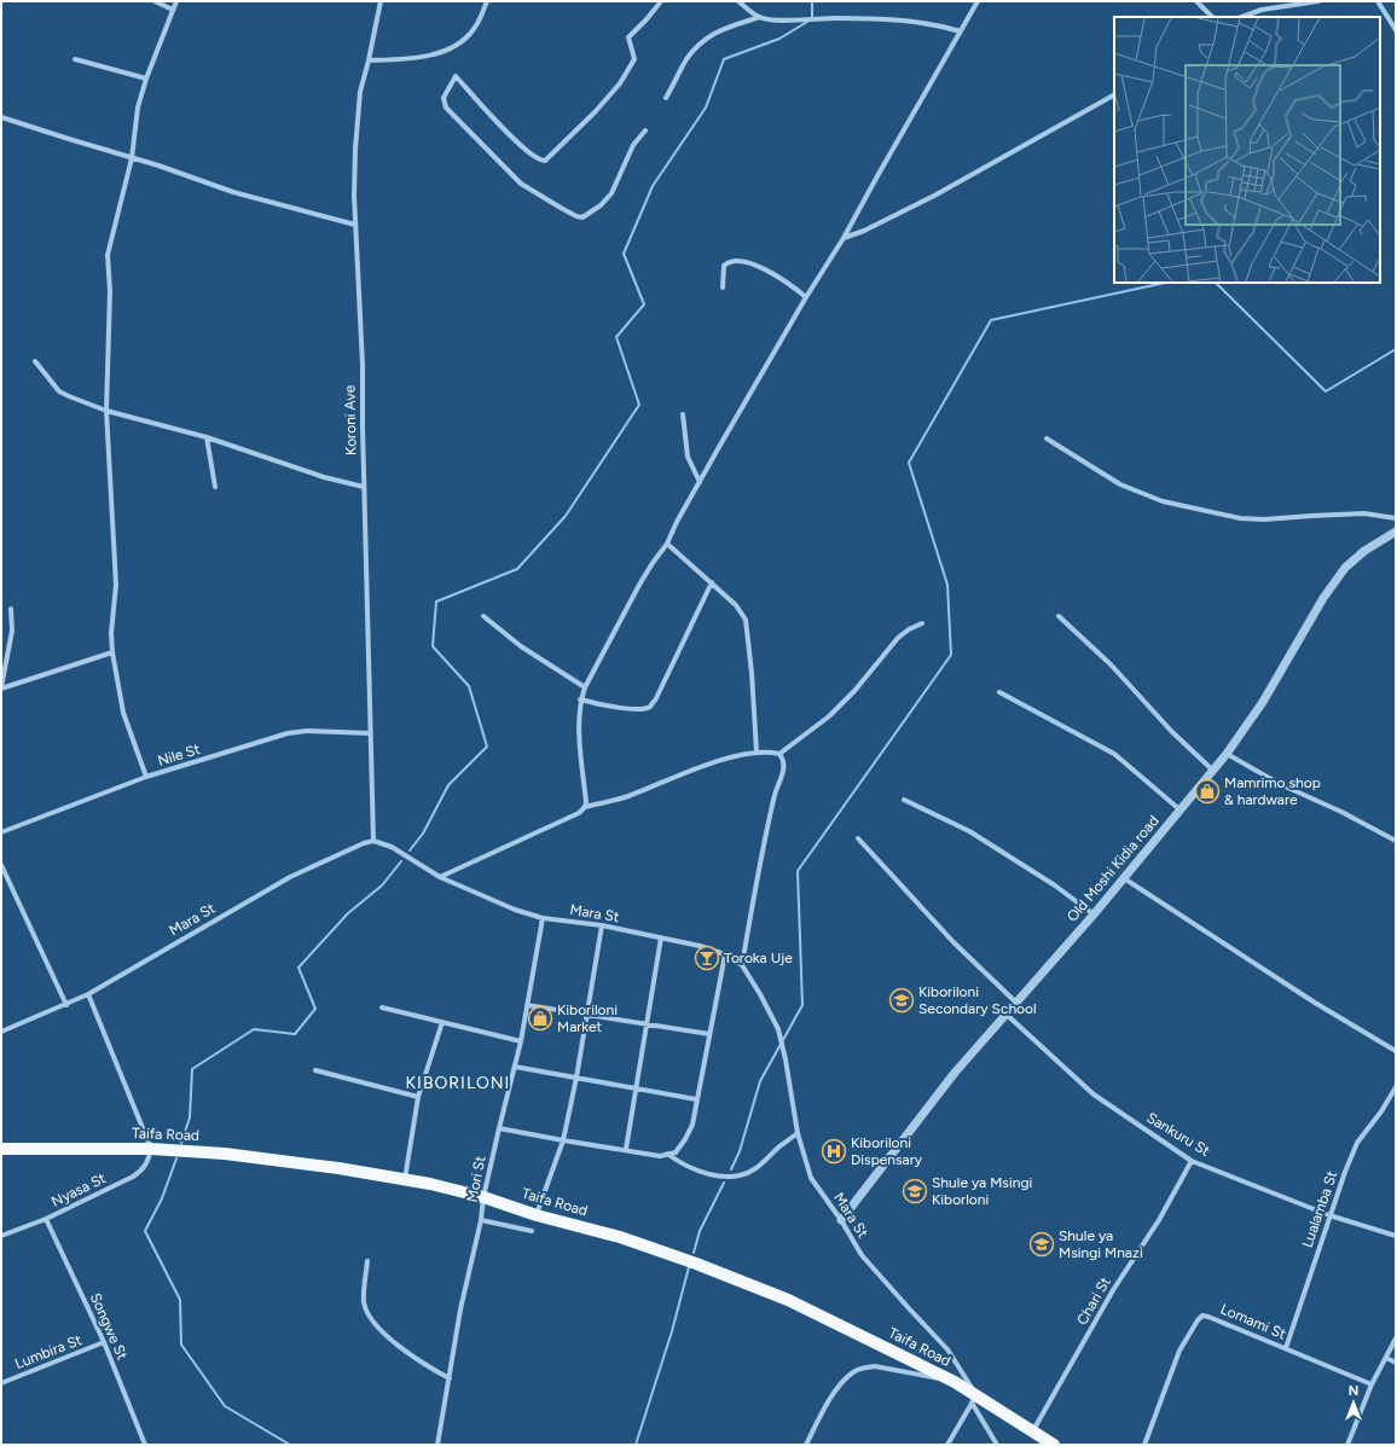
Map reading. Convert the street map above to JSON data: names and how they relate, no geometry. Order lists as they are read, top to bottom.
{
  "streets": {
    "highway": ["Taifa Road"],
    "street": [
      "Koroni Ave",
      "Nile St",
      "Old Moshi Kidia road",
      "Mara St",
      "Sankuru St",
      "Mori St",
      "Nyasa St",
      "Lualamba St",
      "Chari St",
      "Lomami St",
      "Songwe St",
      "Lumbira St"
    ]
  },
  "crossings": [
    ["Koroni Ave", "Nile St"],
    ["Koroni Ave", "Mara St"],
    ["Old Moshi Kidia road", "Mara St"],
    ["Old Moshi Kidia road", "Sankuru St"],
    ["Mara St", "Taifa Road"],
    ["Mara St", "Mori St"],
    ["Taifa Road", "Mori St"],
    ["Taifa Road", "Nyasa St"],
    ["Taifa Road", "Chari St"],
    ["Sankuru St", "Lualamba St"],
    ["Sankuru St", "Chari St"],
    ["Nyasa St", "Songwe St"],
    ["Lualamba St", "Lomami St"],
    ["Songwe St", "Lumbira St"]
  ],
  "districts": ["KIBORILONI"],
  "places": {
    "shop": ["Mamrimo shop & hardware", "Kiboriloni Market"],
    "bar": ["Toroka Uje"],
    "school or university": ["Kiboriloni Secondary School", "Shule ya Msingi Kiborloni", "Shule ya Msingi Mnazi"],
    "hospital": ["Kiboriloni Dispensary"]
  },
  "north": "top"
}
